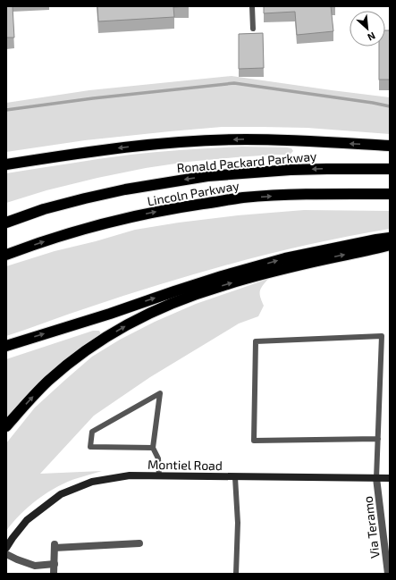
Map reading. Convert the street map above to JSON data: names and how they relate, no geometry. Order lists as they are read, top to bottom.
{
  "streets": {
    "highway": ["Ronald Packard Parkway", "Lincoln Parkway"],
    "street": ["Montiel Road", "Via Teramo"]
  },
  "crossings": [
    ["Montiel Road", "Via Teramo"]
  ],
  "north": "bottom right"
}
